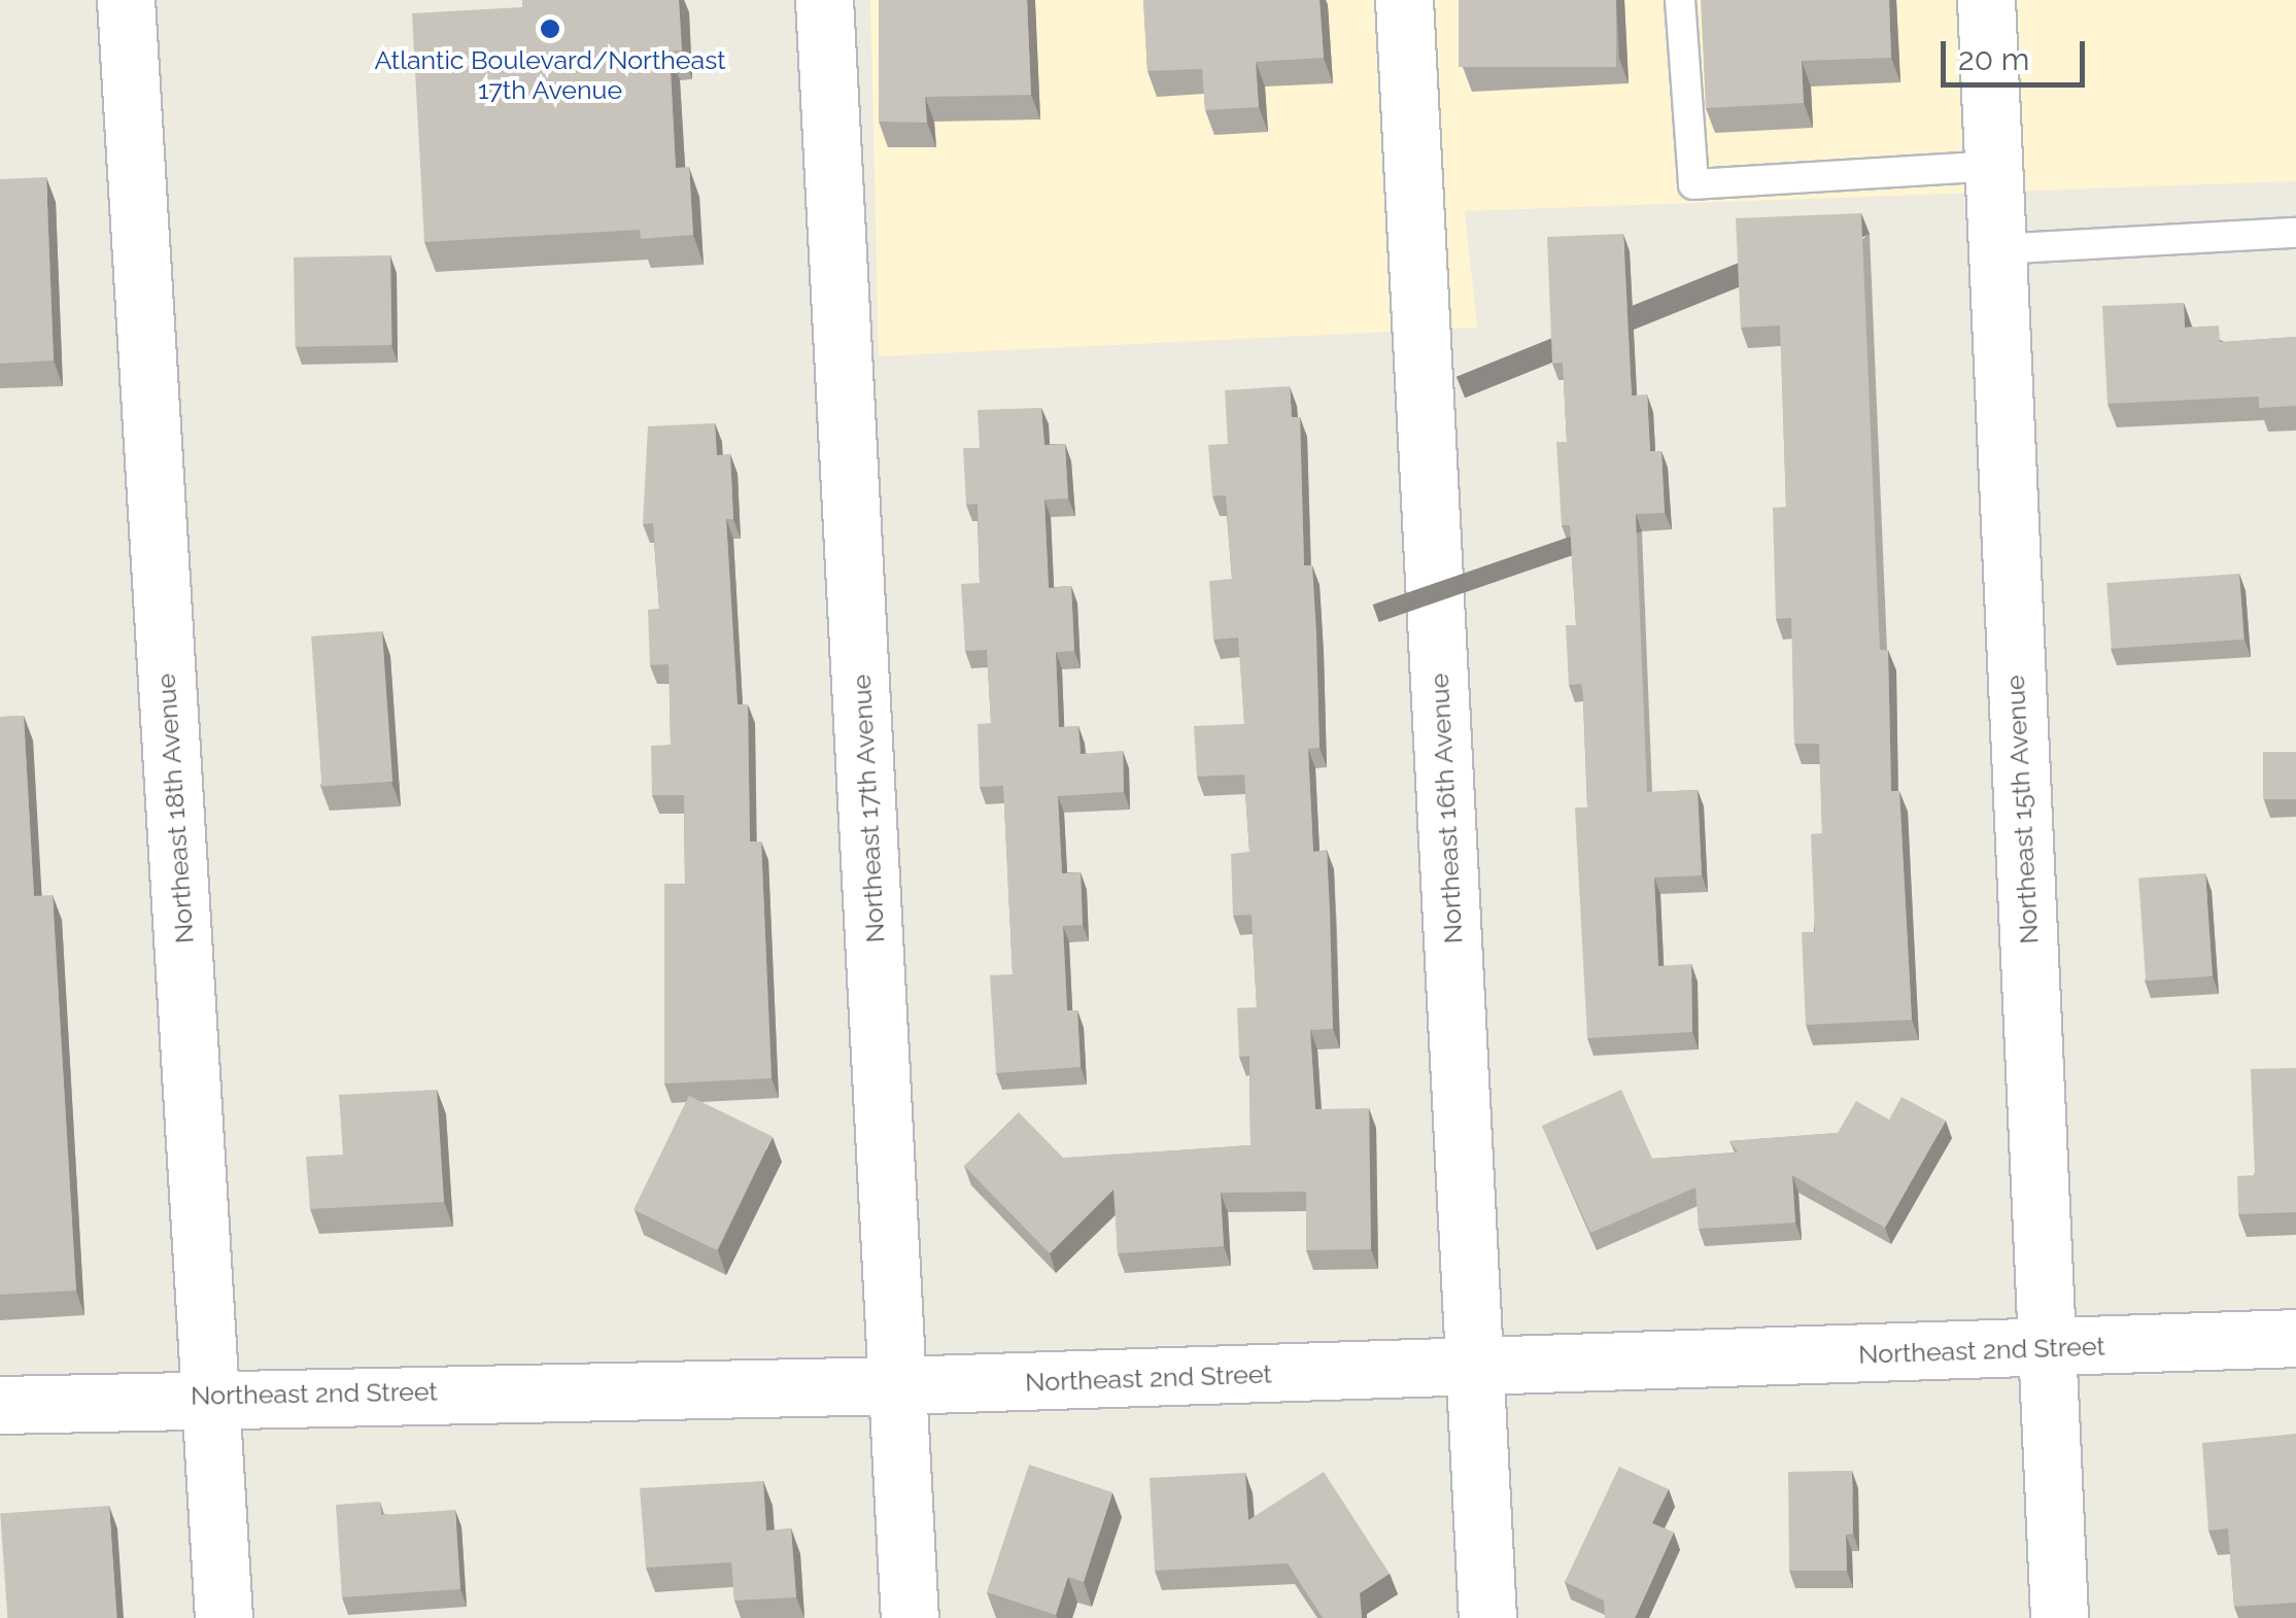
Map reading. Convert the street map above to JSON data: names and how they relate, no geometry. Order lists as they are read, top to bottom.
{
  "streets": {
    "street": [
      "Northeast 18th Avenue",
      "Northeast 17th Avenue",
      "Northeast 16th Avenue",
      "Northeast 15th Avenue",
      "Northeast 2nd Street"
    ]
  },
  "crossings": [
    ["Northeast 18th Avenue", "Northeast 2nd Street"],
    ["Northeast 17th Avenue", "Northeast 2nd Street"],
    ["Northeast 16th Avenue", "Northeast 2nd Street"],
    ["Northeast 15th Avenue", "Northeast 2nd Street"]
  ],
  "places": ["Atlantic Boulevard/Northeast 17th Avenue"],
  "scale_bar": "20 m"
}
